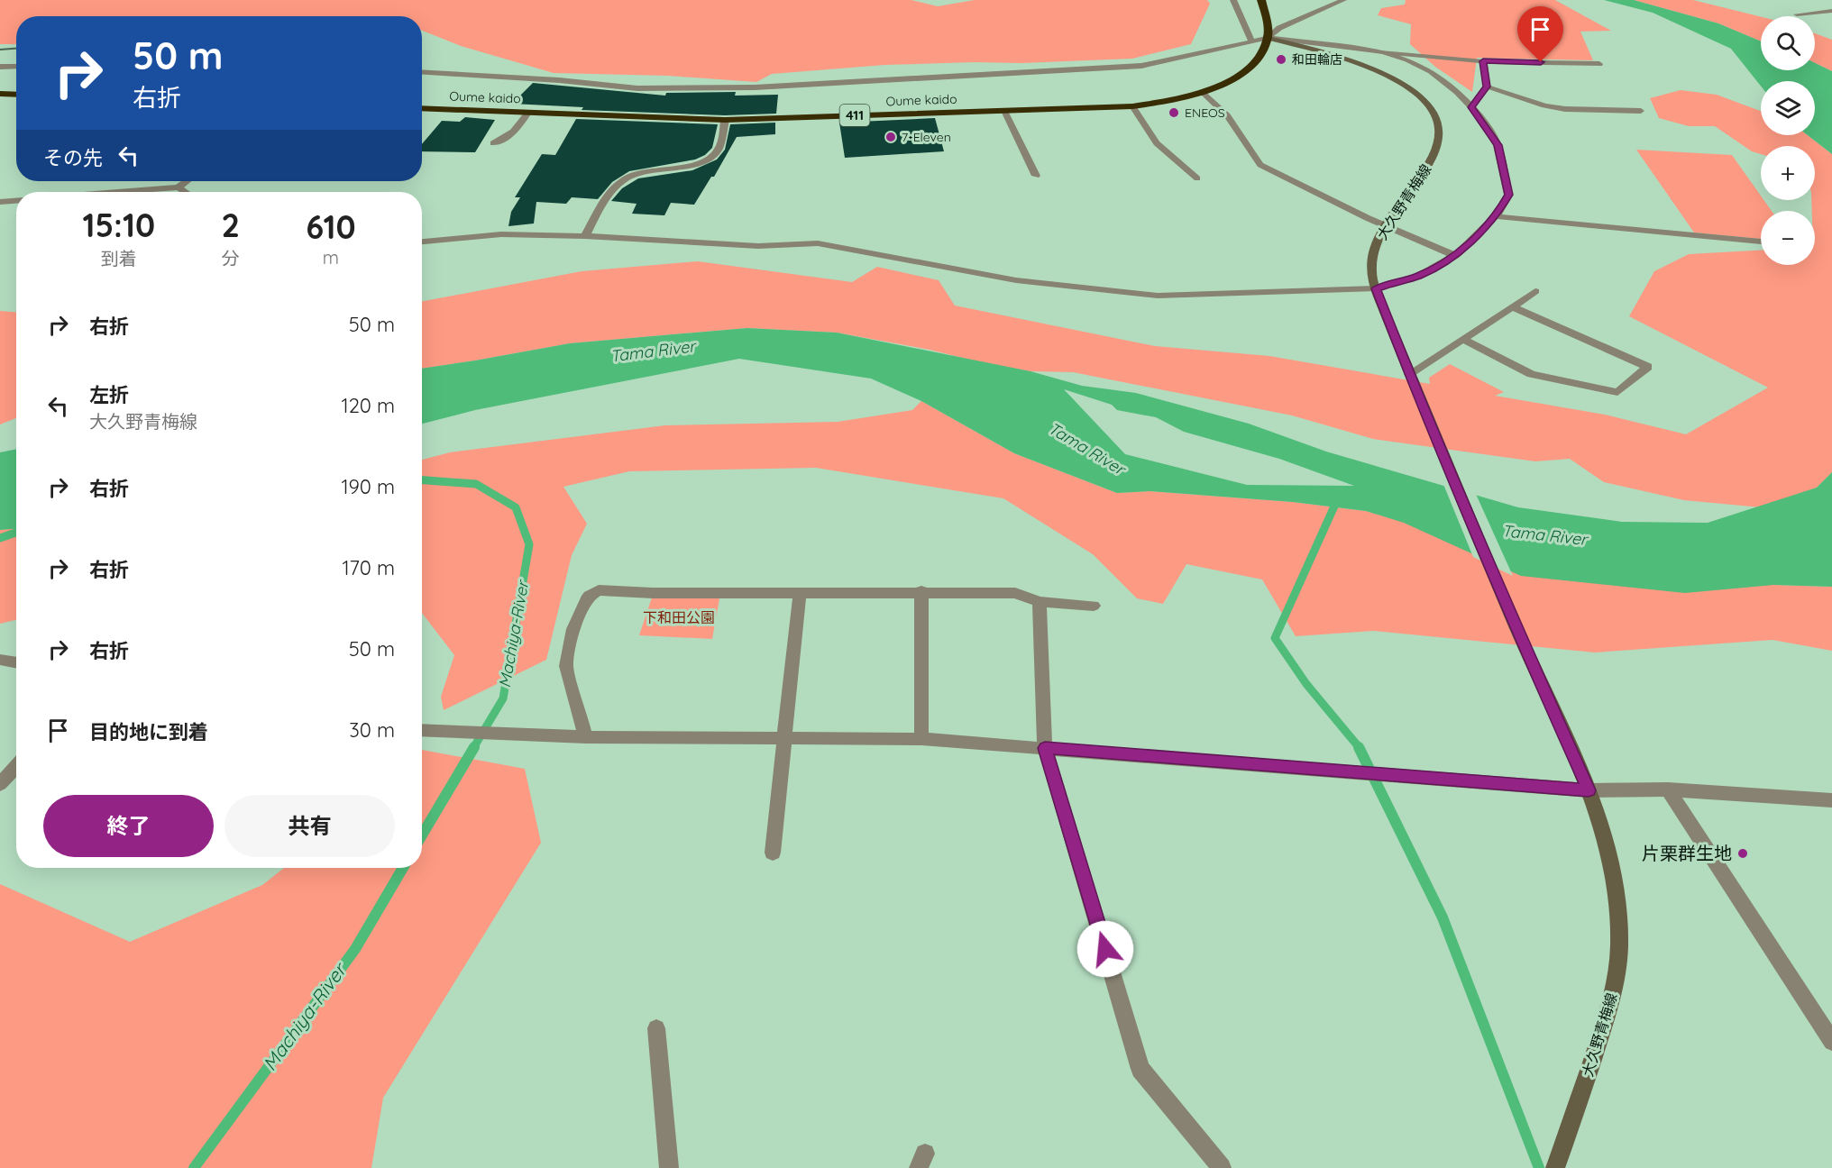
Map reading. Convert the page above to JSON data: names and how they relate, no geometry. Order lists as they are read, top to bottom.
{
  "streets": {
    "highway": ["Oume kaido", "411"],
    "main road": ["大久野青梅線"]
  },
  "crossings": [
    ["Oume kaido", "大久野青梅線"]
  ],
  "water": ["Tama River", "Machiya-River"],
  "parks": ["下和田公園"],
  "places": [
    "和田輪店",
    "ENEOS",
    "7-Eleven",
    "片栗群生地"
  ],
  "page": {
    "map_buttons": ["+", "−"],
    "turn": ["50 m", "右折"],
    "then": "その先",
    "eta": [
      "15:10",
      "到着",
      "2",
      "分",
      "610",
      "m"
    ],
    "list": [
      {
        "name": "右折",
        "value": "50 m"
      },
      {
        "name": "左折",
        "note": "大久野青梅線",
        "value": "120 m"
      },
      {
        "name": "右折",
        "value": "190 m"
      },
      {
        "name": "右折",
        "value": "170 m"
      },
      {
        "name": "右折",
        "value": "50 m"
      },
      {
        "name": "目的地に到着",
        "value": "30 m"
      }
    ],
    "buttons": ["終了", "共有"]
  }
}
